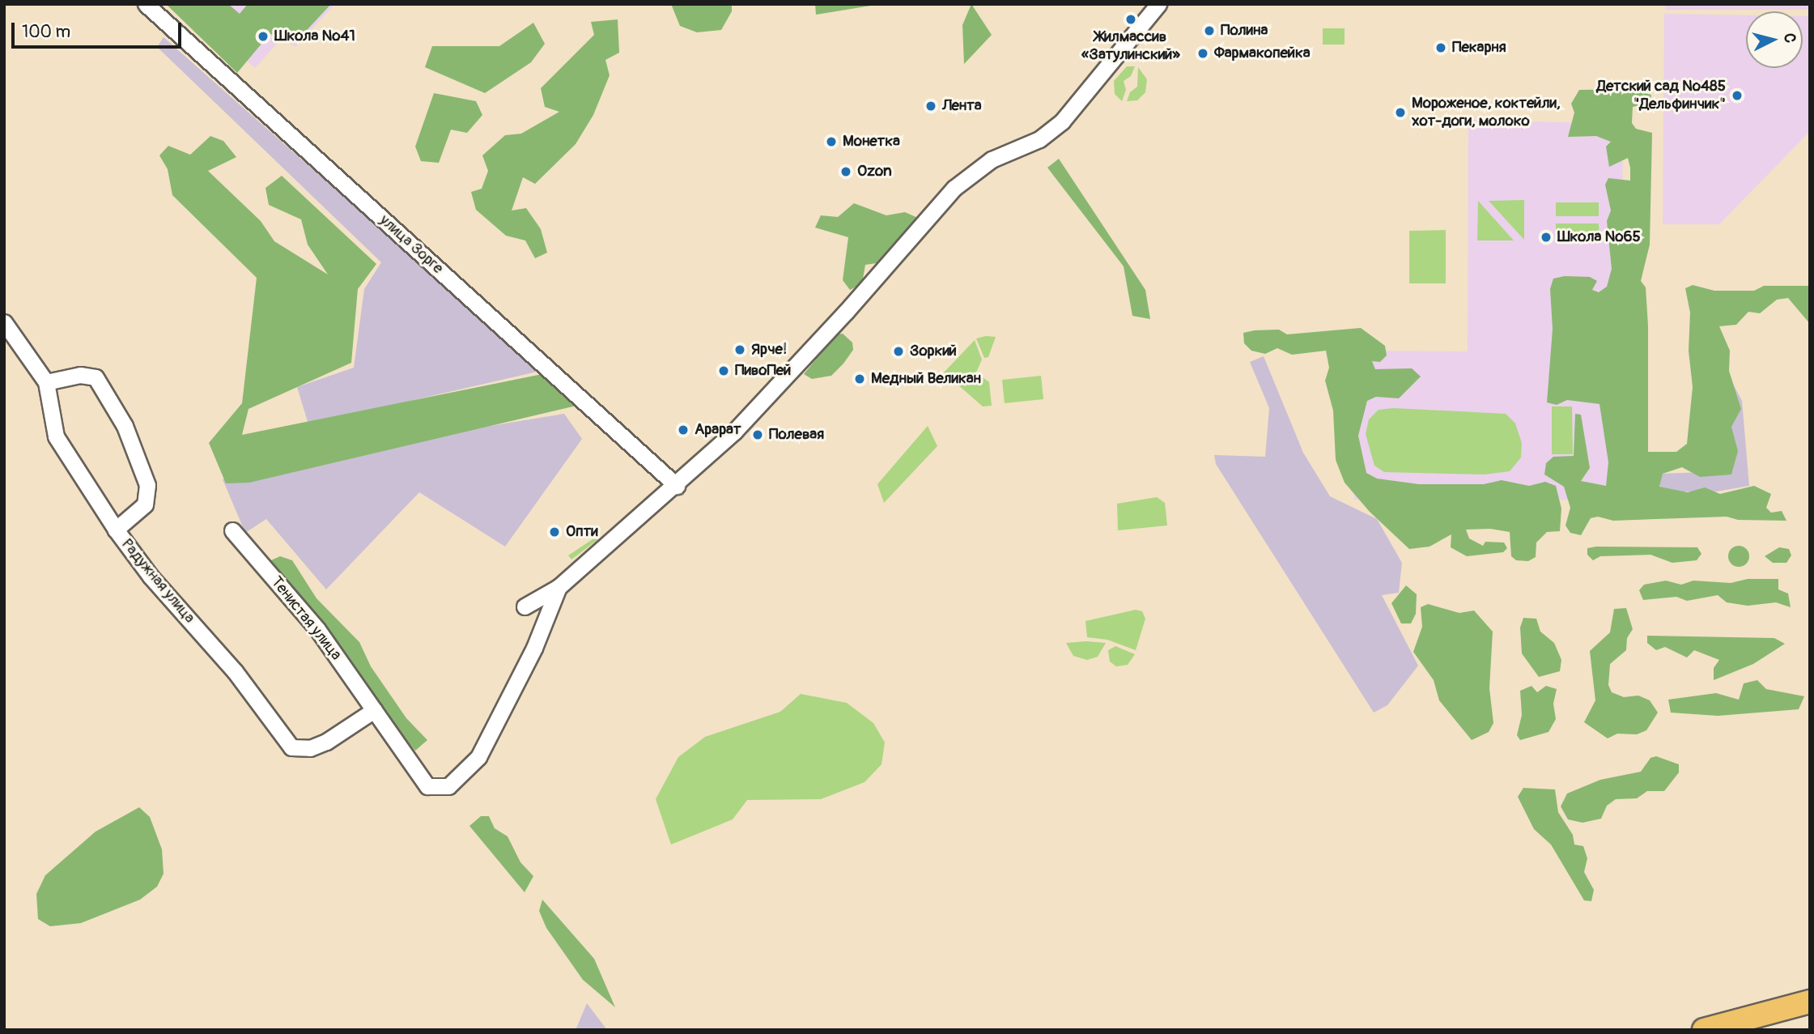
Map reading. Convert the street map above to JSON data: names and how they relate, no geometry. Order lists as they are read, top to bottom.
{
  "streets": {
    "street": ["улица Зорге", "Радужная улица", "Тенистая улица"]
  },
  "crossings": [
    ["Радужная улица", "Тенистая улица"]
  ],
  "places": [
    "Жилмассив «Затулинский»",
    "Полина",
    "Школа №41",
    "Пекарня",
    "Фармакопейка",
    "Детский сад №485 \"Дельфинчик\"",
    "Лента",
    "Мороженое, коктейли, хот-доги, молоко",
    "Монетка",
    "Ozon",
    "Школа №65",
    "Ярче!",
    "Зоркий",
    "ПивоПей",
    "Медный Великан",
    "Арарат",
    "Полевая",
    "Опти"
  ],
  "scale_bar": "100 m",
  "north": "right"
}
